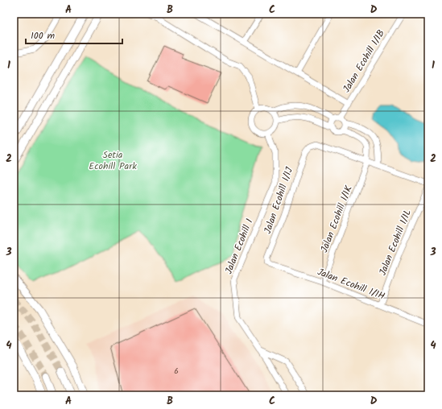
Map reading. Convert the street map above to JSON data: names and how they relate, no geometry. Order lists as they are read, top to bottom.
{
  "streets": {
    "street": [
      "Jalan Ecohill 1/1B",
      "Jalan Ecohill 1/1J",
      "Jalan Ecohill 1/1K",
      "Jalan Ecohill 1/1L",
      "Jalan Ecohill 1",
      "Jalan Ecohill 1/1H"
    ]
  },
  "crossings": [
    ["Jalan Ecohill 1/1J", "Jalan Ecohill 1/1K"],
    ["Jalan Ecohill 1/1J", "Jalan Ecohill 1/1H"],
    ["Jalan Ecohill 1/1K", "Jalan Ecohill 1/1H"],
    ["Jalan Ecohill 1/1L", "Jalan Ecohill 1/1H"]
  ],
  "parks": ["Setia Ecohill Park"],
  "house_numbers": ["6"],
  "scale_bar": "100 m",
  "grid": {
    "columns": [
      "A",
      "B",
      "C",
      "D"
    ],
    "rows": [
      "1",
      "2",
      "3",
      "4"
    ]
  }
}
